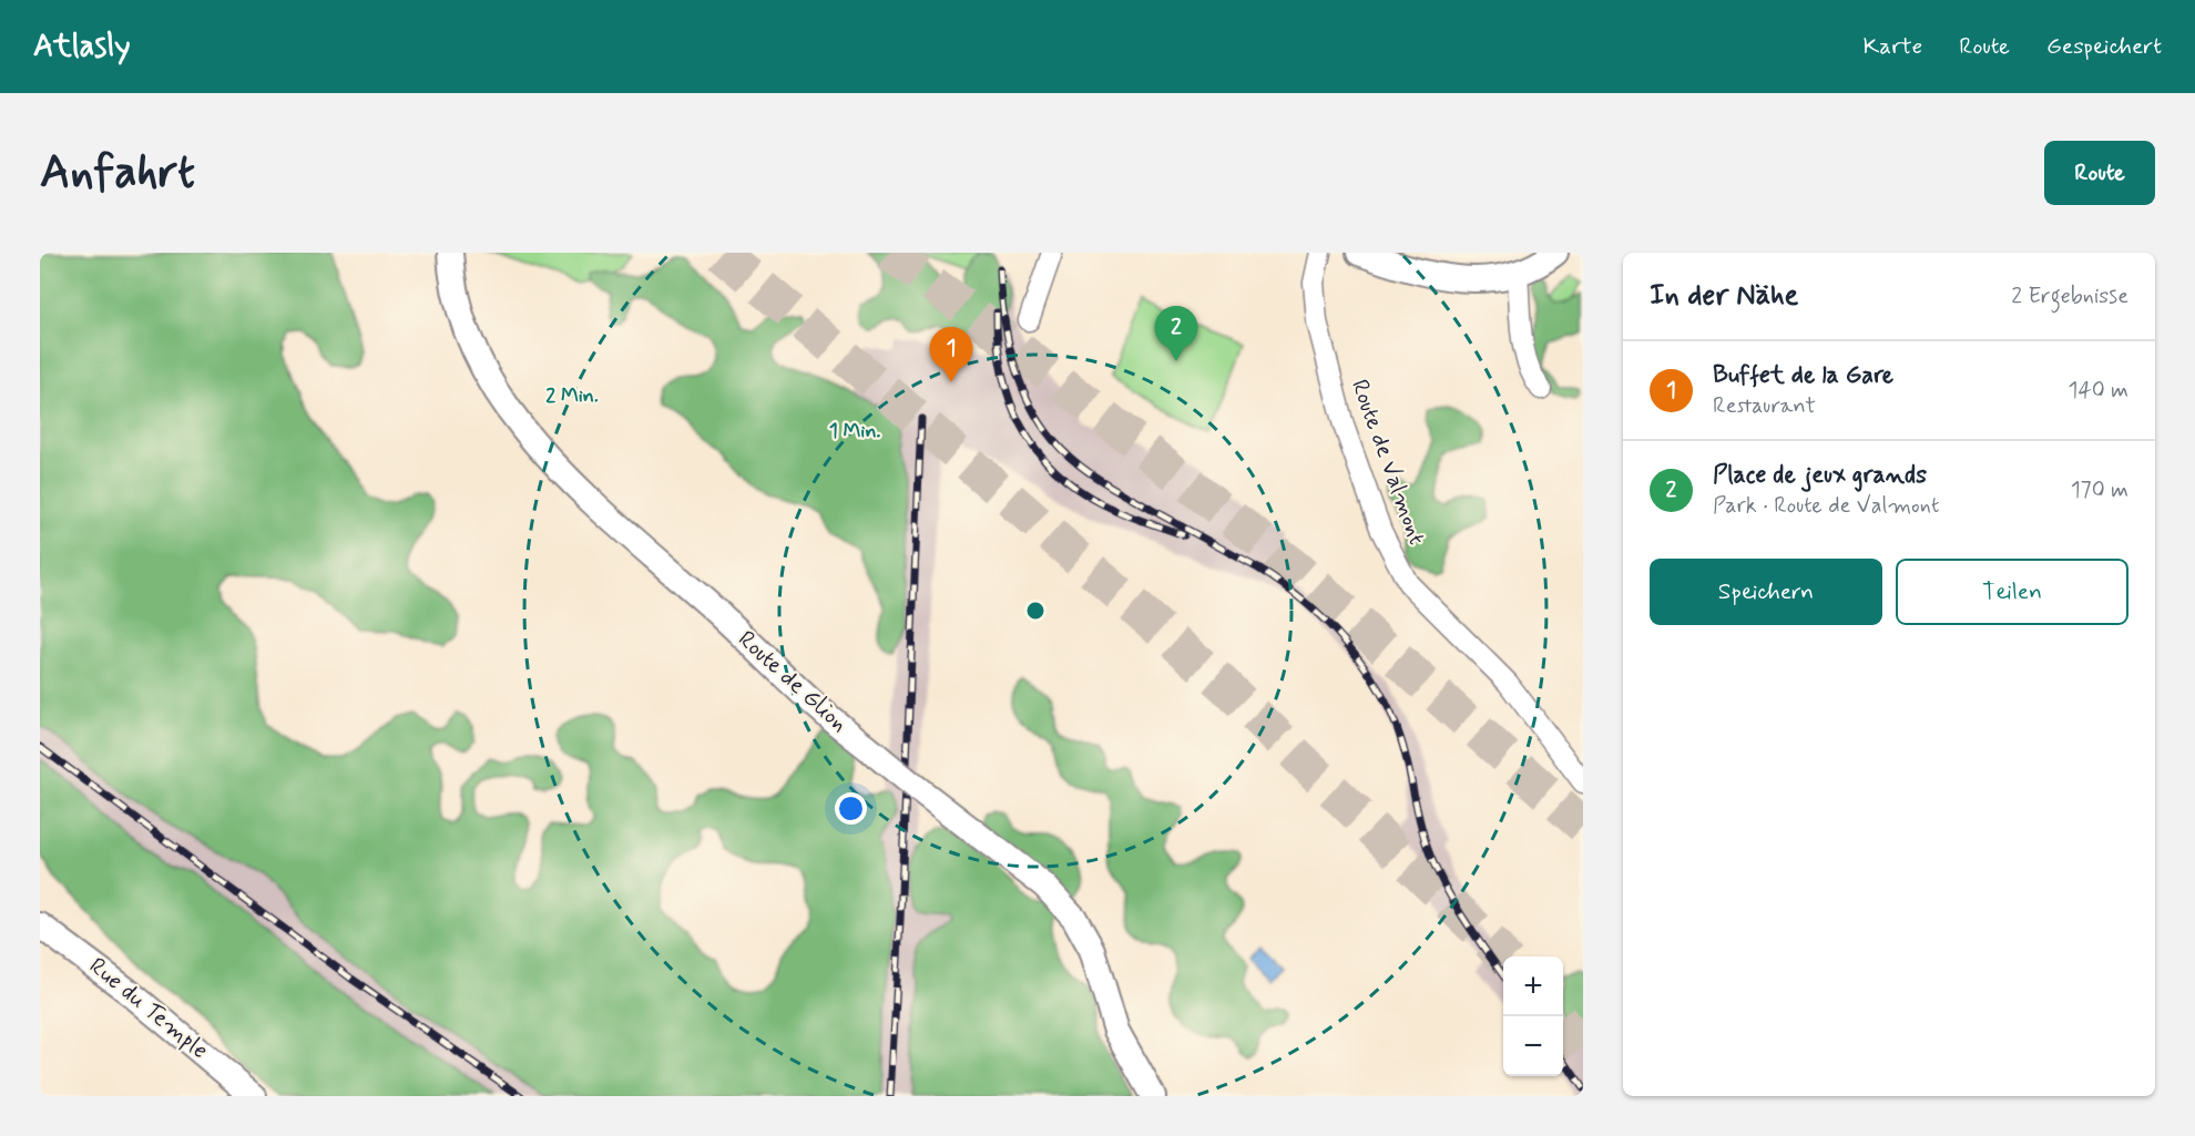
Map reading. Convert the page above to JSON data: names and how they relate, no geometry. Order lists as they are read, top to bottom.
{
  "streets": {
    "street": ["Route de Valmont", "Route de Glion", "Rue du Temple"]
  },
  "page": {
    "header": "Atlasly",
    "nav": ["Karte", "Route", "Gespeichert"],
    "buttons": [
      "Route",
      ["Speichern", "Teilen"]
    ],
    "title": "Anfahrt",
    "heading": ["In der Nähe", "2 Ergebnisse"],
    "pins": ["2", "1"],
    "list": [
      {
        "mark": "1",
        "name": "Buffet de la Gare",
        "note": "Restaurant",
        "value": "140 m"
      },
      {
        "mark": "2",
        "name": "Place de jeux grands",
        "note": "Park · Route de Valmont",
        "value": "170 m"
      }
    ],
    "map_buttons": ["+", "−"]
  },
  "rings": ["2 Min.", "1 Min."]
}
